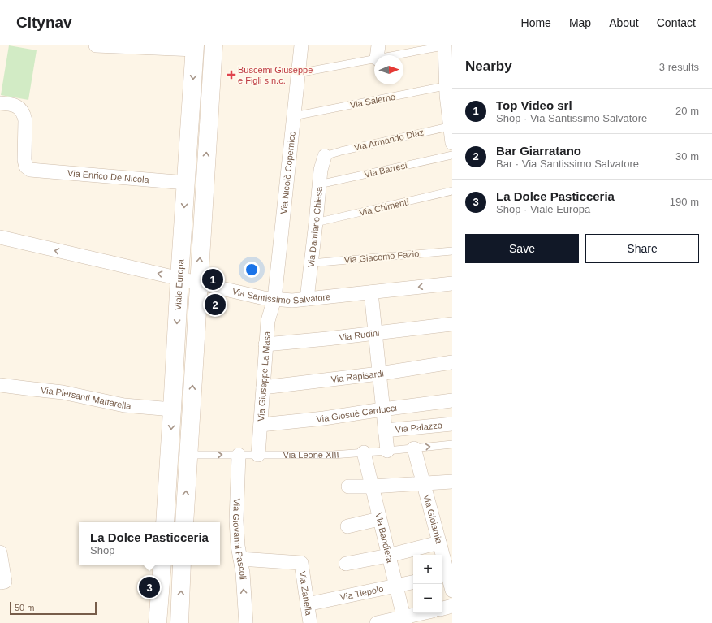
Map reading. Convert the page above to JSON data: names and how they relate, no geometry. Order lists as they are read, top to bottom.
{
  "streets": {
    "street": [
      "Via Nicolò Copernico",
      "Via Enrico De Nicola",
      "Via Damiano Chiesa",
      "Viale Europa",
      "Via Santissimo Salvatore",
      "Via Rudini",
      "Via Giuseppe La Masa",
      "Via Rapisardi",
      "Via Piersanti Mattarella",
      "Via Giosuè Carducci",
      "Via Palazzo",
      "Via Leone XIII",
      "Via Gioiamia",
      "Via Bandiera",
      "Via Giovanni Pascoli",
      "Via Zanella",
      "Via Tiepolo"
    ],
    "lane": [
      "Via Salerno",
      "Via Armando Diaz",
      "Via Barresi",
      "Via Chimenti",
      "Via Giacomo Fazio"
    ]
  },
  "crossings": [
    ["Via Salerno", "Via Nicolò Copernico"],
    ["Via Armando Diaz", "Via Damiano Chiesa"],
    ["Via Barresi", "Via Damiano Chiesa"],
    ["Via Nicolò Copernico", "Via Santissimo Salvatore"],
    ["Via Nicolò Copernico", "Via Giuseppe La Masa"],
    ["Via Enrico De Nicola", "Viale Europa"],
    ["Via Chimenti", "Via Damiano Chiesa"],
    ["Via Damiano Chiesa", "Via Giacomo Fazio"],
    ["Via Damiano Chiesa", "Via Santissimo Salvatore"],
    ["Viale Europa", "Via Santissimo Salvatore"],
    ["Viale Europa", "Via Piersanti Mattarella"],
    ["Viale Europa", "Via Leone XIII"],
    ["Via Santissimo Salvatore", "Via Giuseppe La Masa"],
    ["Via Rudini", "Via Giuseppe La Masa"],
    ["Via Giuseppe La Masa", "Via Rapisardi"],
    ["Via Giuseppe La Masa", "Via Giosuè Carducci"],
    ["Via Giuseppe La Masa", "Via Leone XIII"],
    ["Via Leone XIII", "Via Gioiamia"],
    ["Via Leone XIII", "Via Bandiera"],
    ["Via Leone XIII", "Via Giovanni Pascoli"],
    ["Via Bandiera", "Via Tiepolo"],
    ["Via Giovanni Pascoli", "Via Zanella"],
    ["Via Zanella", "Via Tiepolo"]
  ],
  "one_way": ["Via Santissimo Salvatore"],
  "places": {
    "health": ["Buscemi Giuseppe e Figli s.n.c."]
  },
  "scale_bar": "50 m",
  "north": "right",
  "page": {
    "header": "Citynav",
    "nav": [
      "Home",
      "Map",
      "About",
      "Contact"
    ],
    "heading": ["Nearby", "3 results"],
    "list": [
      {
        "mark": "1",
        "name": "Top Video srl",
        "note": "Shop · Via Santissimo Salvatore",
        "value": "20 m"
      },
      {
        "mark": "2",
        "name": "Bar Giarratano",
        "note": "Bar · Via Santissimo Salvatore",
        "value": "30 m"
      },
      {
        "mark": "3",
        "name": "La Dolce Pasticceria",
        "note": "Shop · Viale Europa",
        "value": "190 m"
      }
    ],
    "buttons": ["Save", "Share"],
    "pins": ["1", "2", "3"],
    "popup": ["La Dolce Pasticceria", "Shop"],
    "map_buttons": ["+", "−"],
    "scale": "50 m"
  }
}
